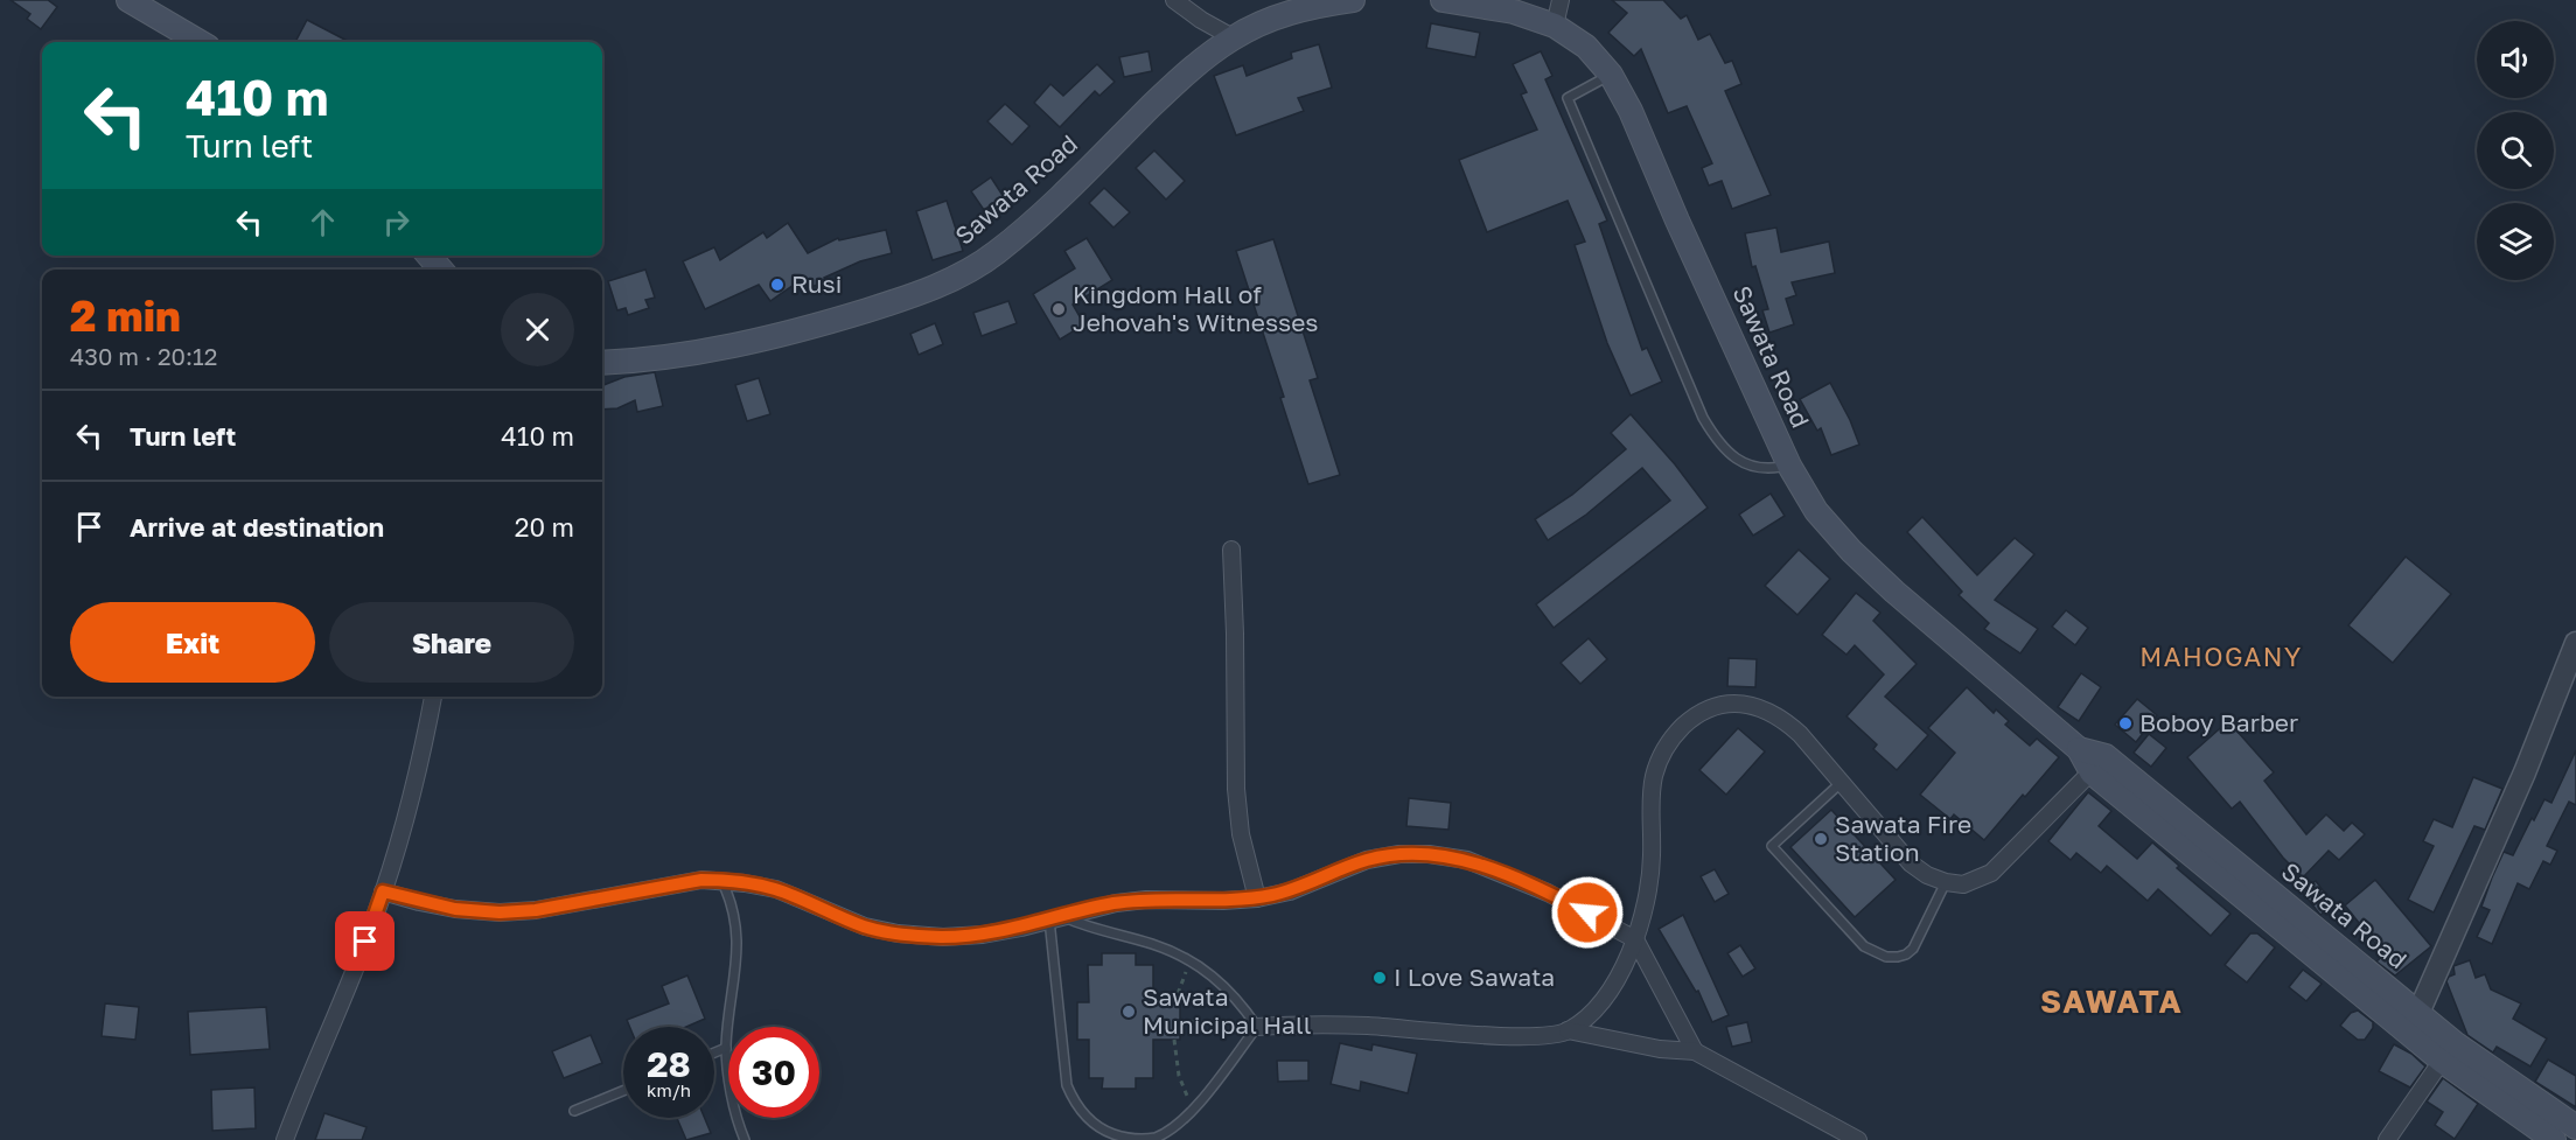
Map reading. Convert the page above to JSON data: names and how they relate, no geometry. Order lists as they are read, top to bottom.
{
  "streets": {
    "main road": ["Sawata Road"]
  },
  "districts": ["MAHOGANY", "SAWATA"],
  "places": [
    "Rusi",
    "Kingdom Hall of Jehovah's Witnesses",
    "Boboy Barber",
    "Sawata Fire Station",
    "I Love Sawata",
    "Sawata Municipal Hall"
  ],
  "page": {
    "turn": ["410 m", "Turn left"],
    "heading": ["2 min", "430 m · 20:12"],
    "list": [
      {
        "name": "Turn left",
        "value": "410 m"
      },
      {
        "name": "Arrive at destination",
        "value": "20 m"
      }
    ],
    "buttons": ["Exit", "Share"],
    "speed": "28 km/h",
    "limit": "30"
  }
}
